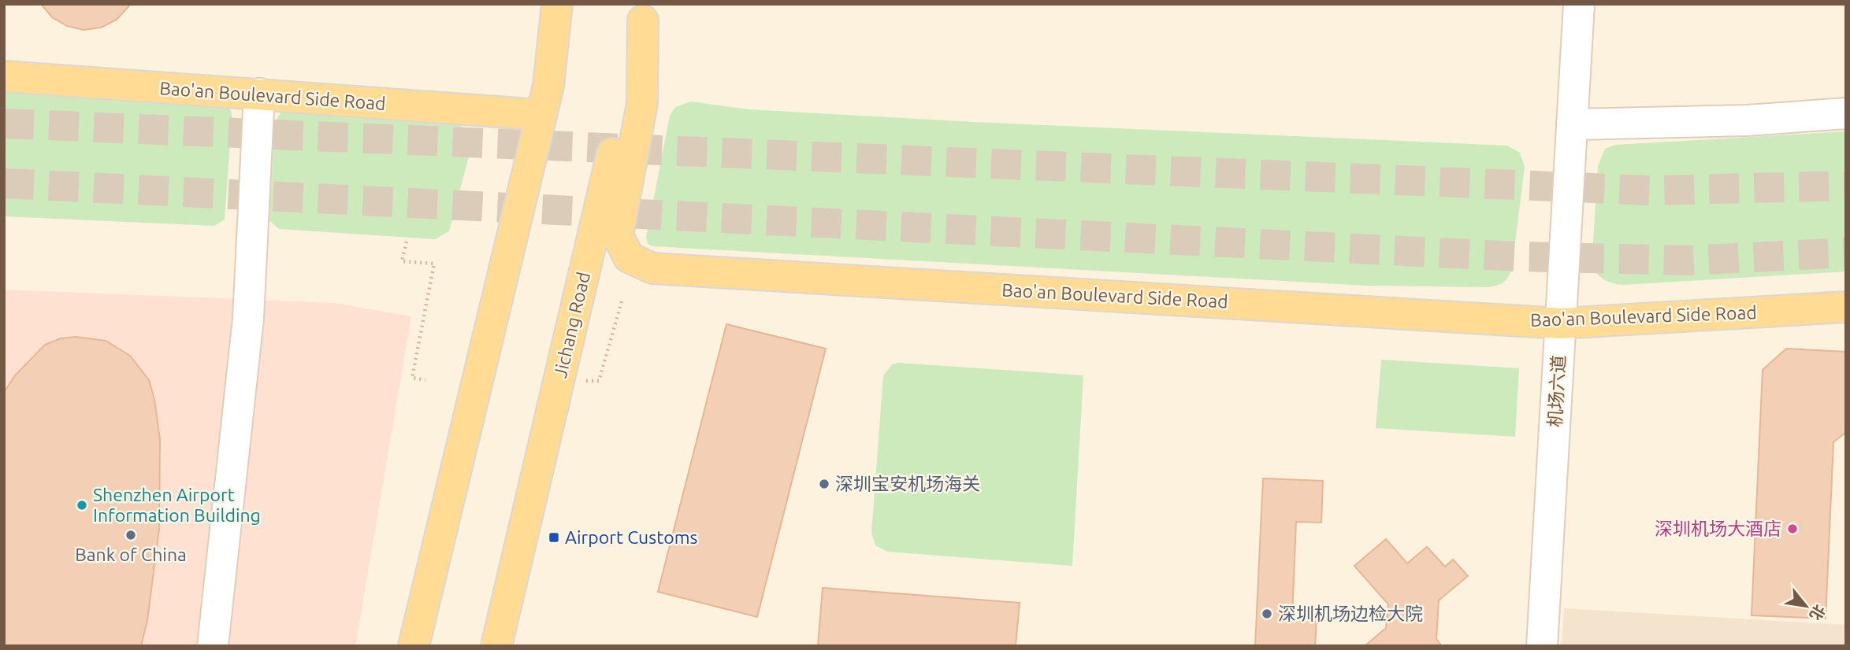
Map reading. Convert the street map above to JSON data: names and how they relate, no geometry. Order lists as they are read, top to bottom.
{
  "streets": {
    "main road": ["Bao'an Boulevard Side Road", "Jichang Road"],
    "street": ["机场六道"]
  },
  "crossings": [
    ["Bao'an Boulevard Side Road", "Jichang Road"],
    ["Bao'an Boulevard Side Road", "机场六道"]
  ],
  "places": {
    "other": [
      "深圳宝安机场海关",
      "Shenzhen Airport Information Building",
      "深圳机场大酒店",
      "Bank of China",
      "深圳机场边检大院"
    ],
    "transit": ["Airport Customs"]
  },
  "north": "bottom right"
}
